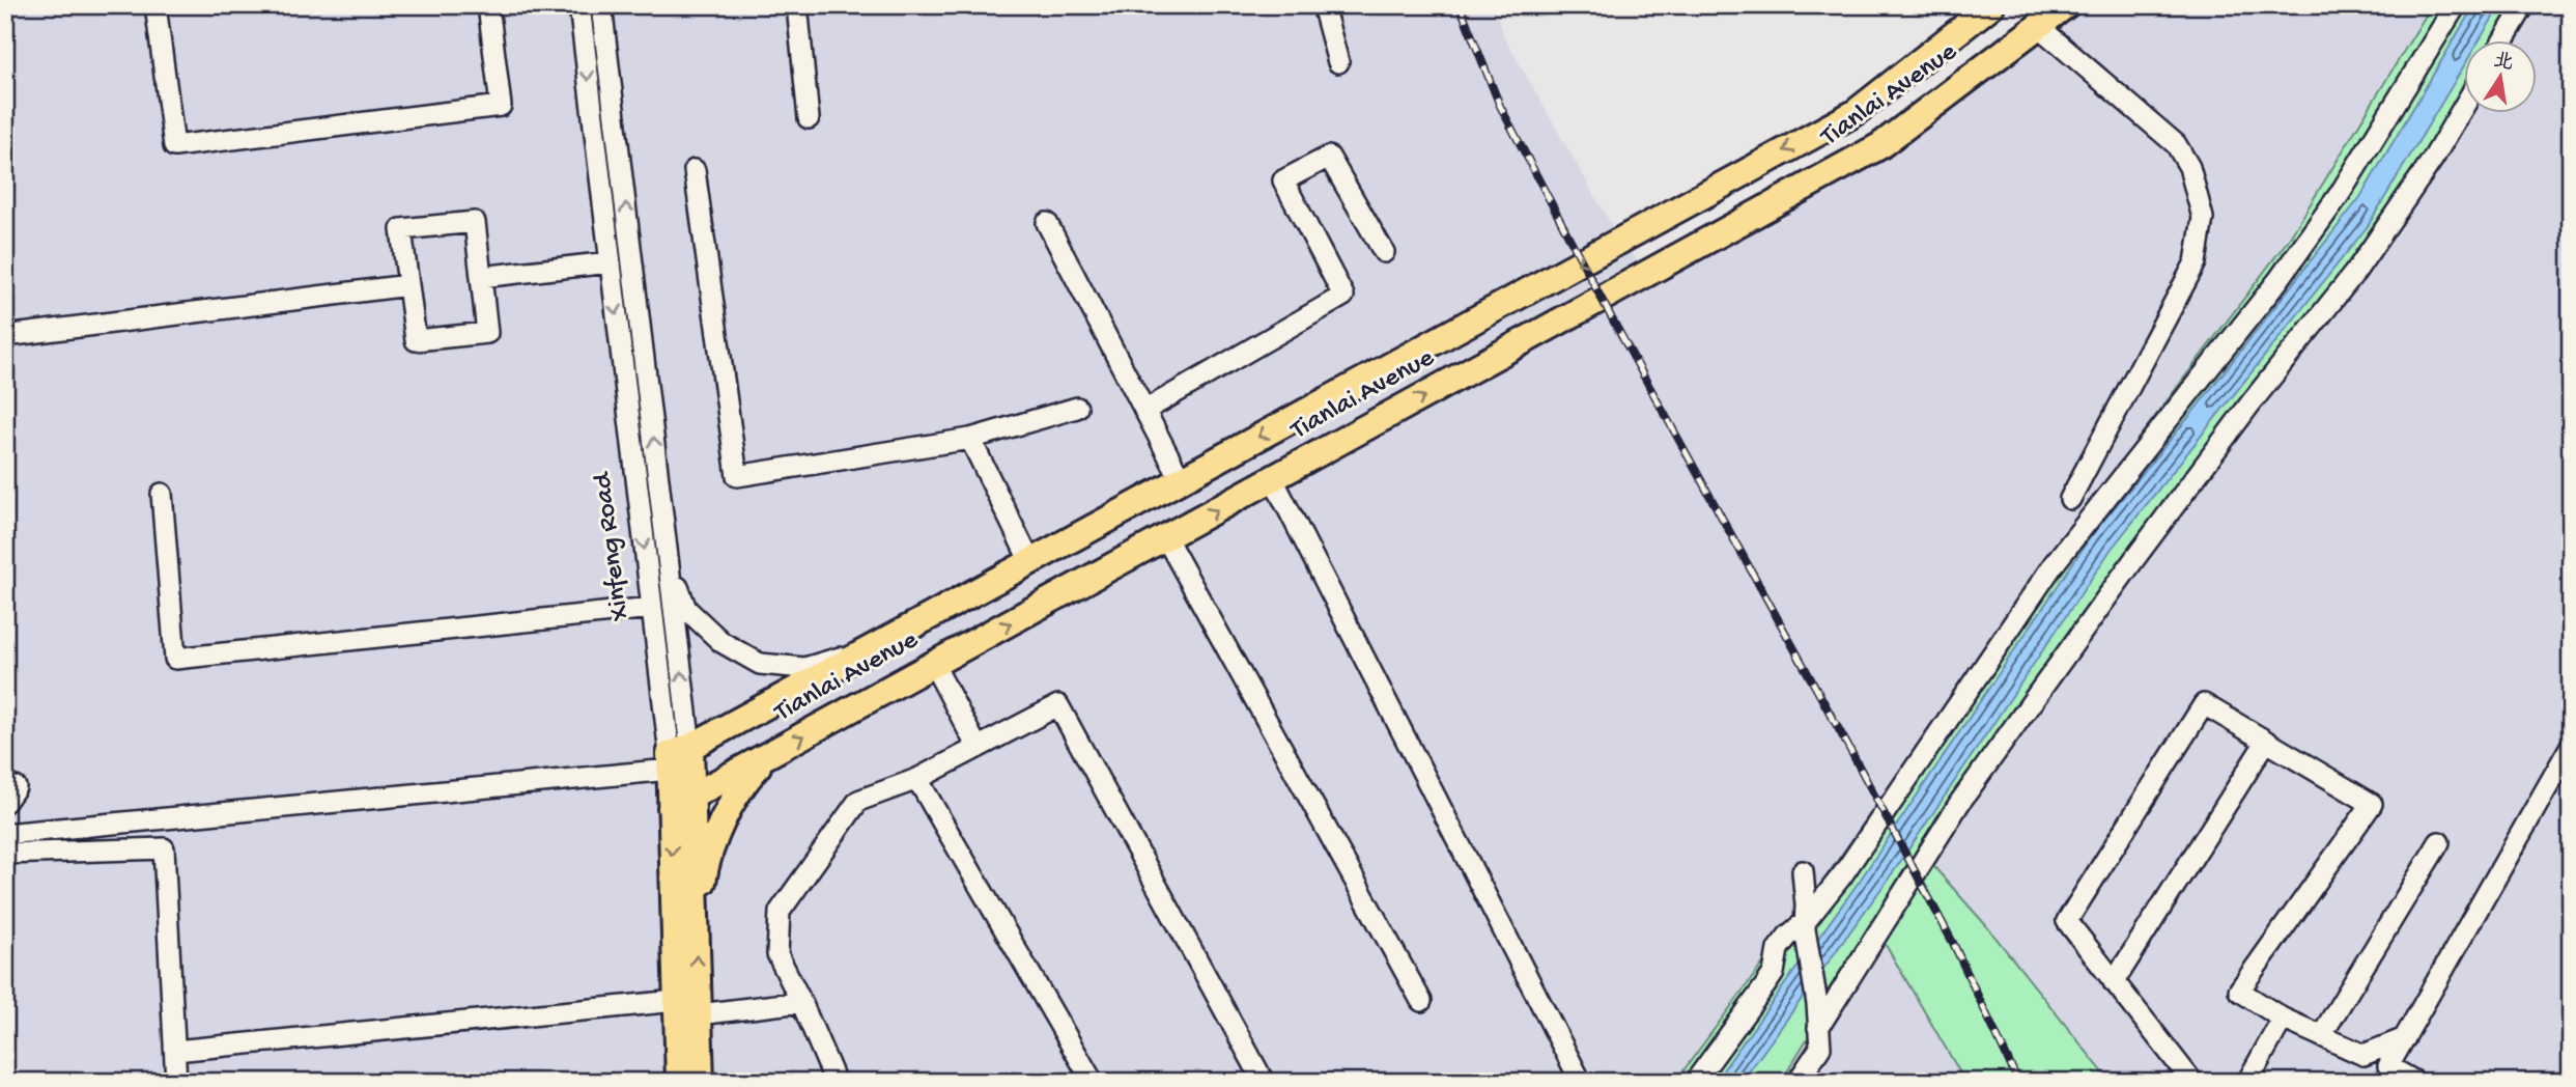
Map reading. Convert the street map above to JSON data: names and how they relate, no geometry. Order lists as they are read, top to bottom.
{
  "streets": {
    "main road": ["Tianlai Avenue", "Xinfeng Road"]
  },
  "crossings": [
    ["Tianlai Avenue", "Xinfeng Road"]
  ],
  "north": "top"
}
